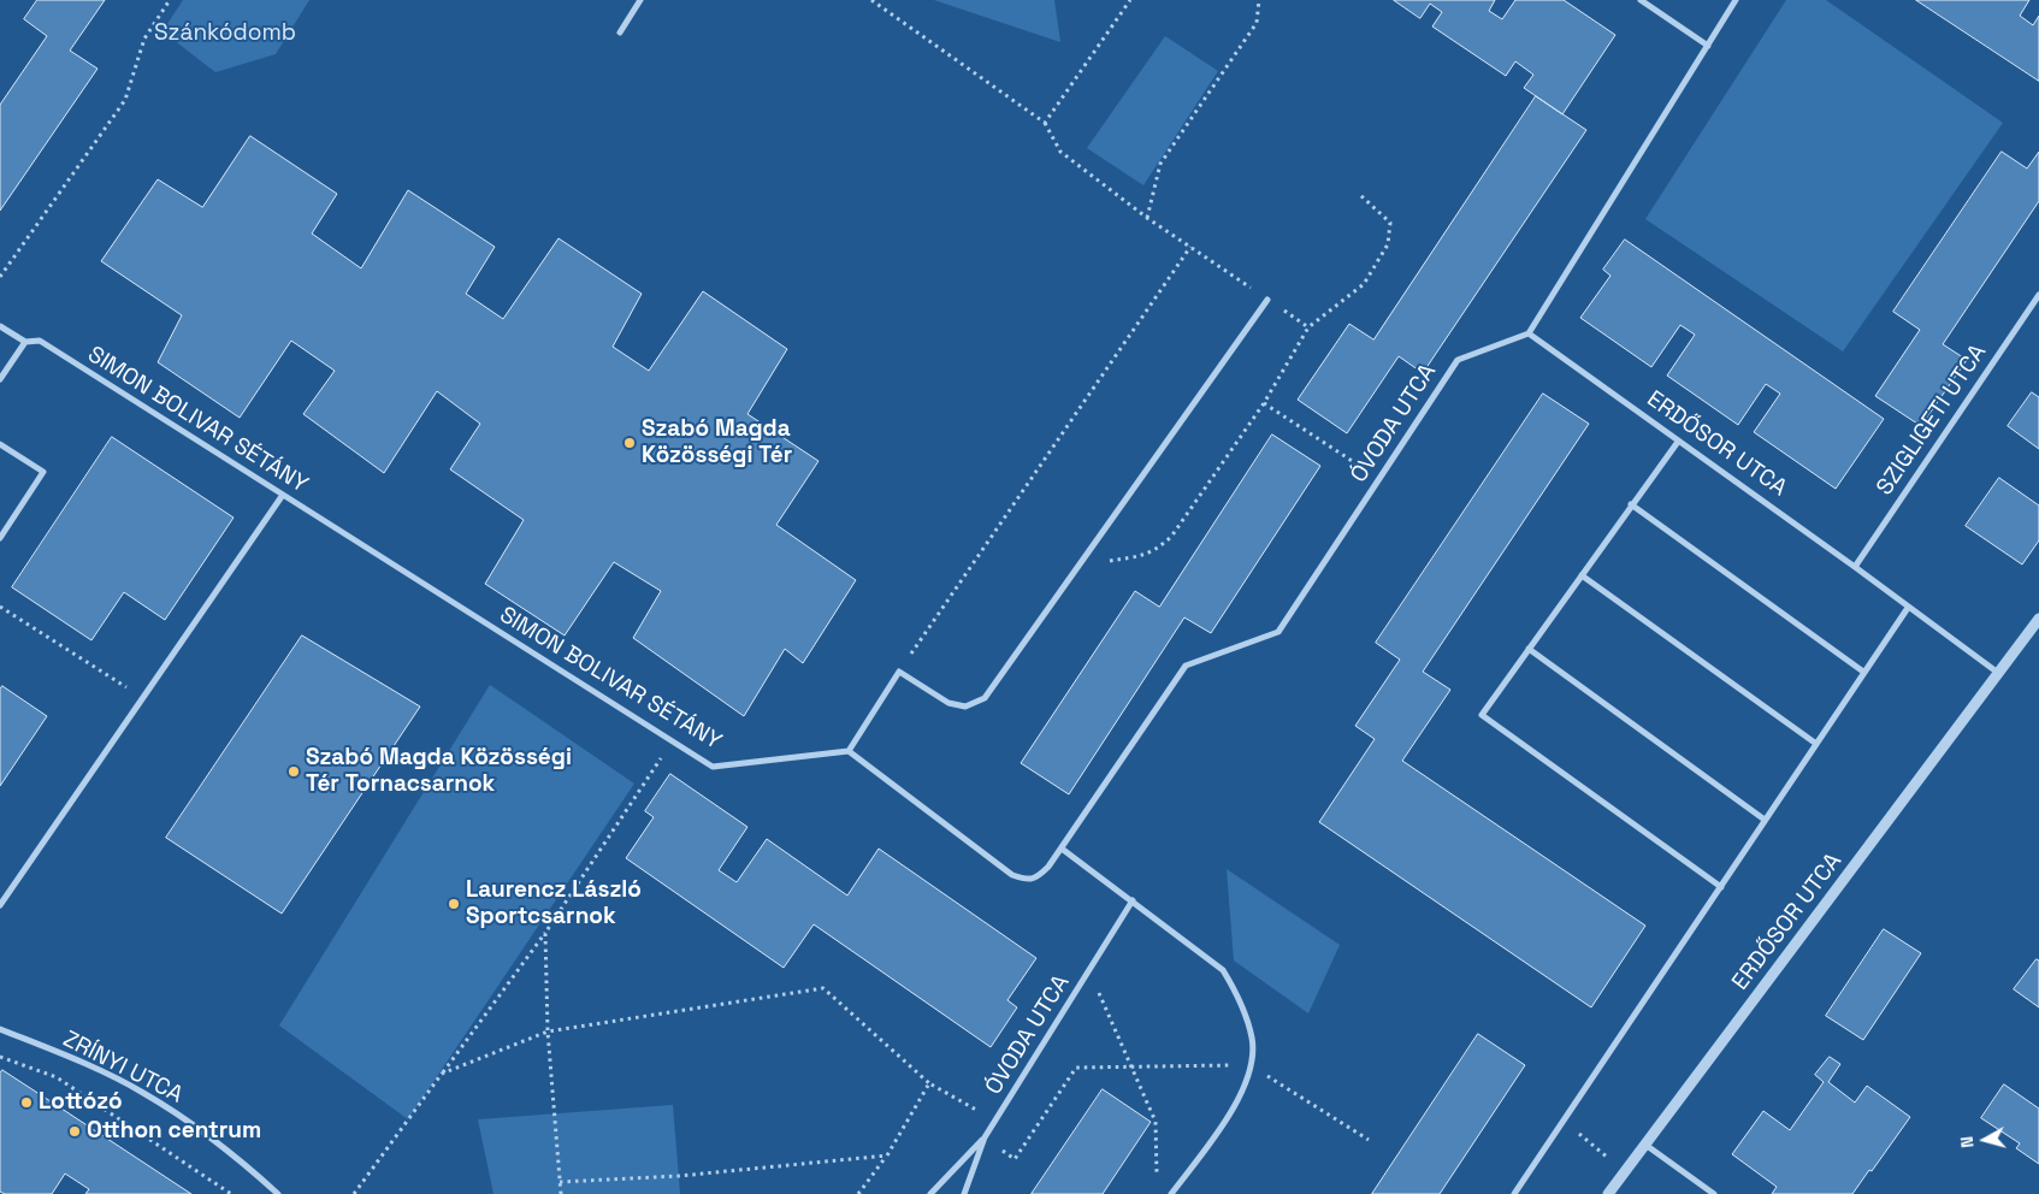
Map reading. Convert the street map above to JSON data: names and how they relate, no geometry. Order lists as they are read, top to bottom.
{
  "streets": {
    "street": [
      "SIMON BOLIVAR SÉTÁNY",
      "SZIGLIGETI UTCA",
      "ÓVODA UTCA",
      "ERDŐSOR UTCA",
      "ZRÍNYI UTCA"
    ]
  },
  "crossings": [
    ["SZIGLIGETI UTCA", "ERDŐSOR UTCA"],
    ["ÓVODA UTCA", "ERDŐSOR UTCA"]
  ],
  "parks": ["Szánkódomb"],
  "places": [
    "Szabó Magda Közösségi Tér",
    "Szabó Magda Közösségi Tér Tornacsarnok",
    "Laurencz László Sportcsarnok",
    "Lottózó",
    "Otthon centrum"
  ],
  "north": "left"
}
